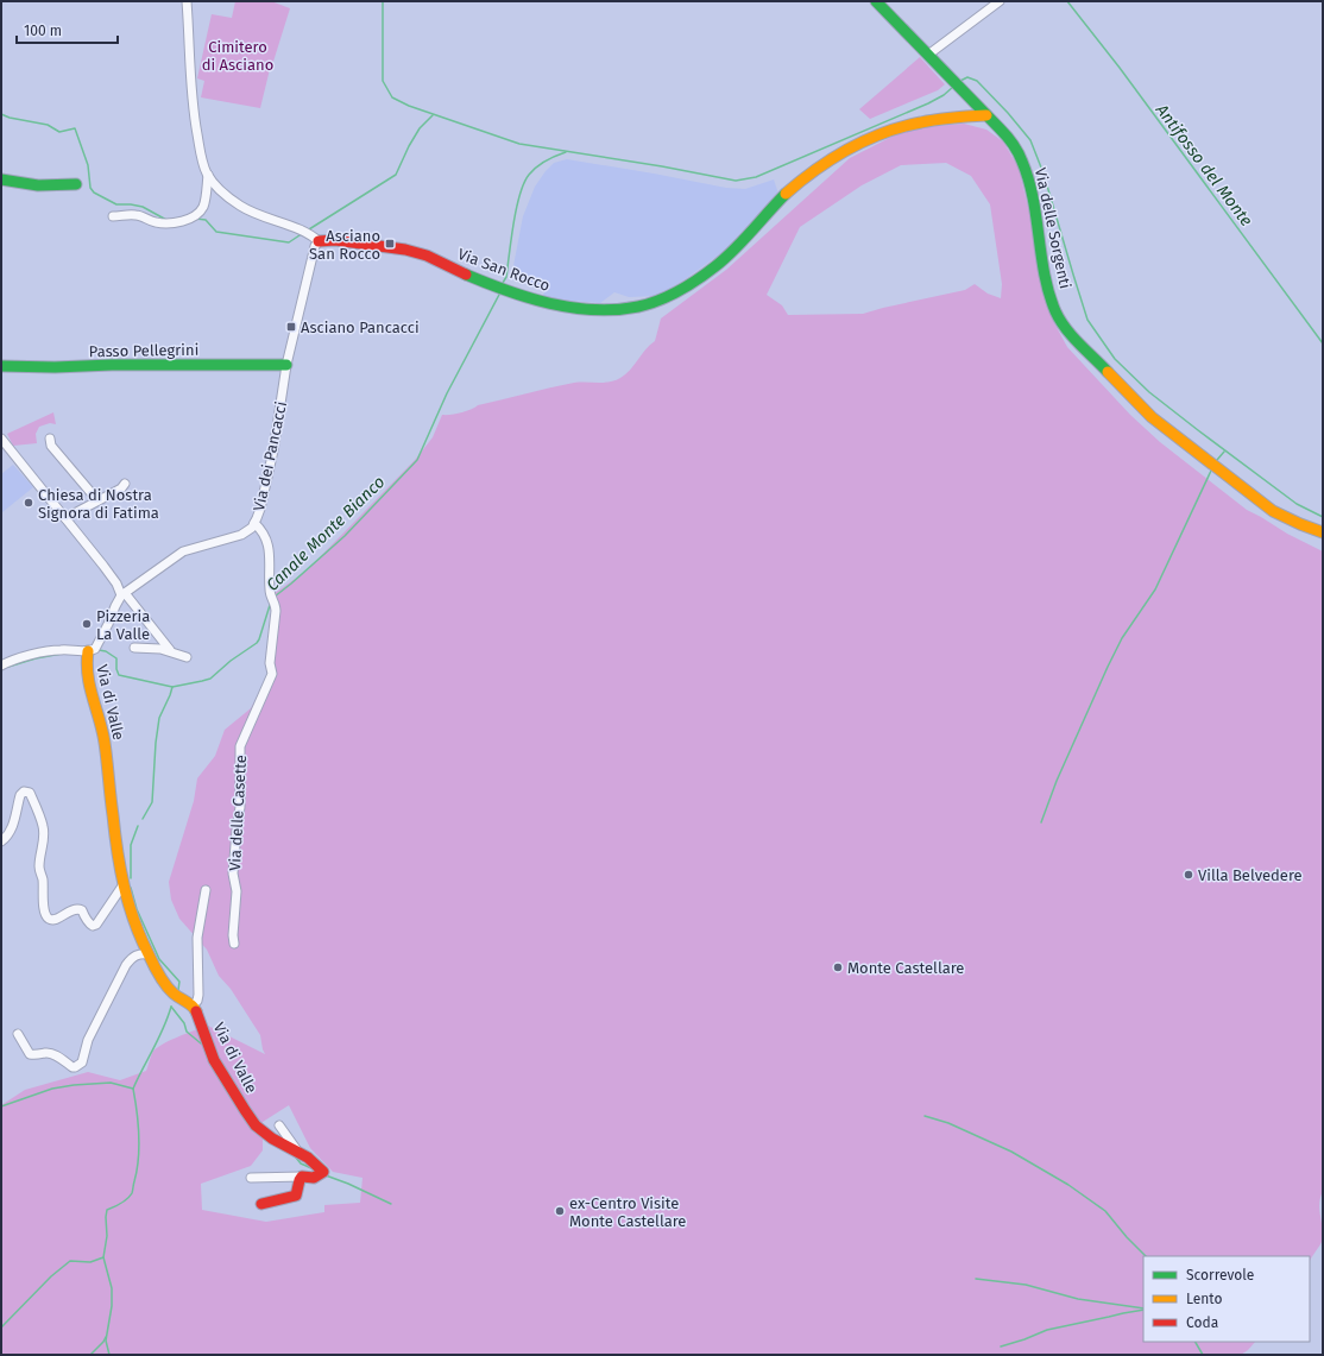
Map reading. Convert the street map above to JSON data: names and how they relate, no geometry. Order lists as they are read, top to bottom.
{
  "streets": {
    "street": [
      "Via delle Sorgenti",
      "Via San Rocco",
      "Passo Pellegrini",
      "Via dei Pancacci",
      "Via di Valle",
      "Via delle Casette"
    ]
  },
  "crossings": [
    ["Via delle Sorgenti", "Via San Rocco"],
    ["Via San Rocco", "Via dei Pancacci"],
    ["Passo Pellegrini", "Via dei Pancacci"],
    ["Via dei Pancacci", "Via di Valle"],
    ["Via dei Pancacci", "Via delle Casette"]
  ],
  "water": ["Antifosso del Monte", "Canale Monte Bianco"],
  "parks": ["Cimitero di Asciano"],
  "places": {
    "transit": ["Asciano San Rocco", "Asciano Pancacci"],
    "other": [
      "Chiesa di Nostra Signora di Fatima",
      "Pizzeria La Valle",
      "Villa Belvedere",
      "Monte Castellare",
      "ex-Centro Visite Monte Castellare"
    ]
  },
  "legend": ["Scorrevole", "Lento", "Coda"],
  "scale_bar": "100 m"
}
